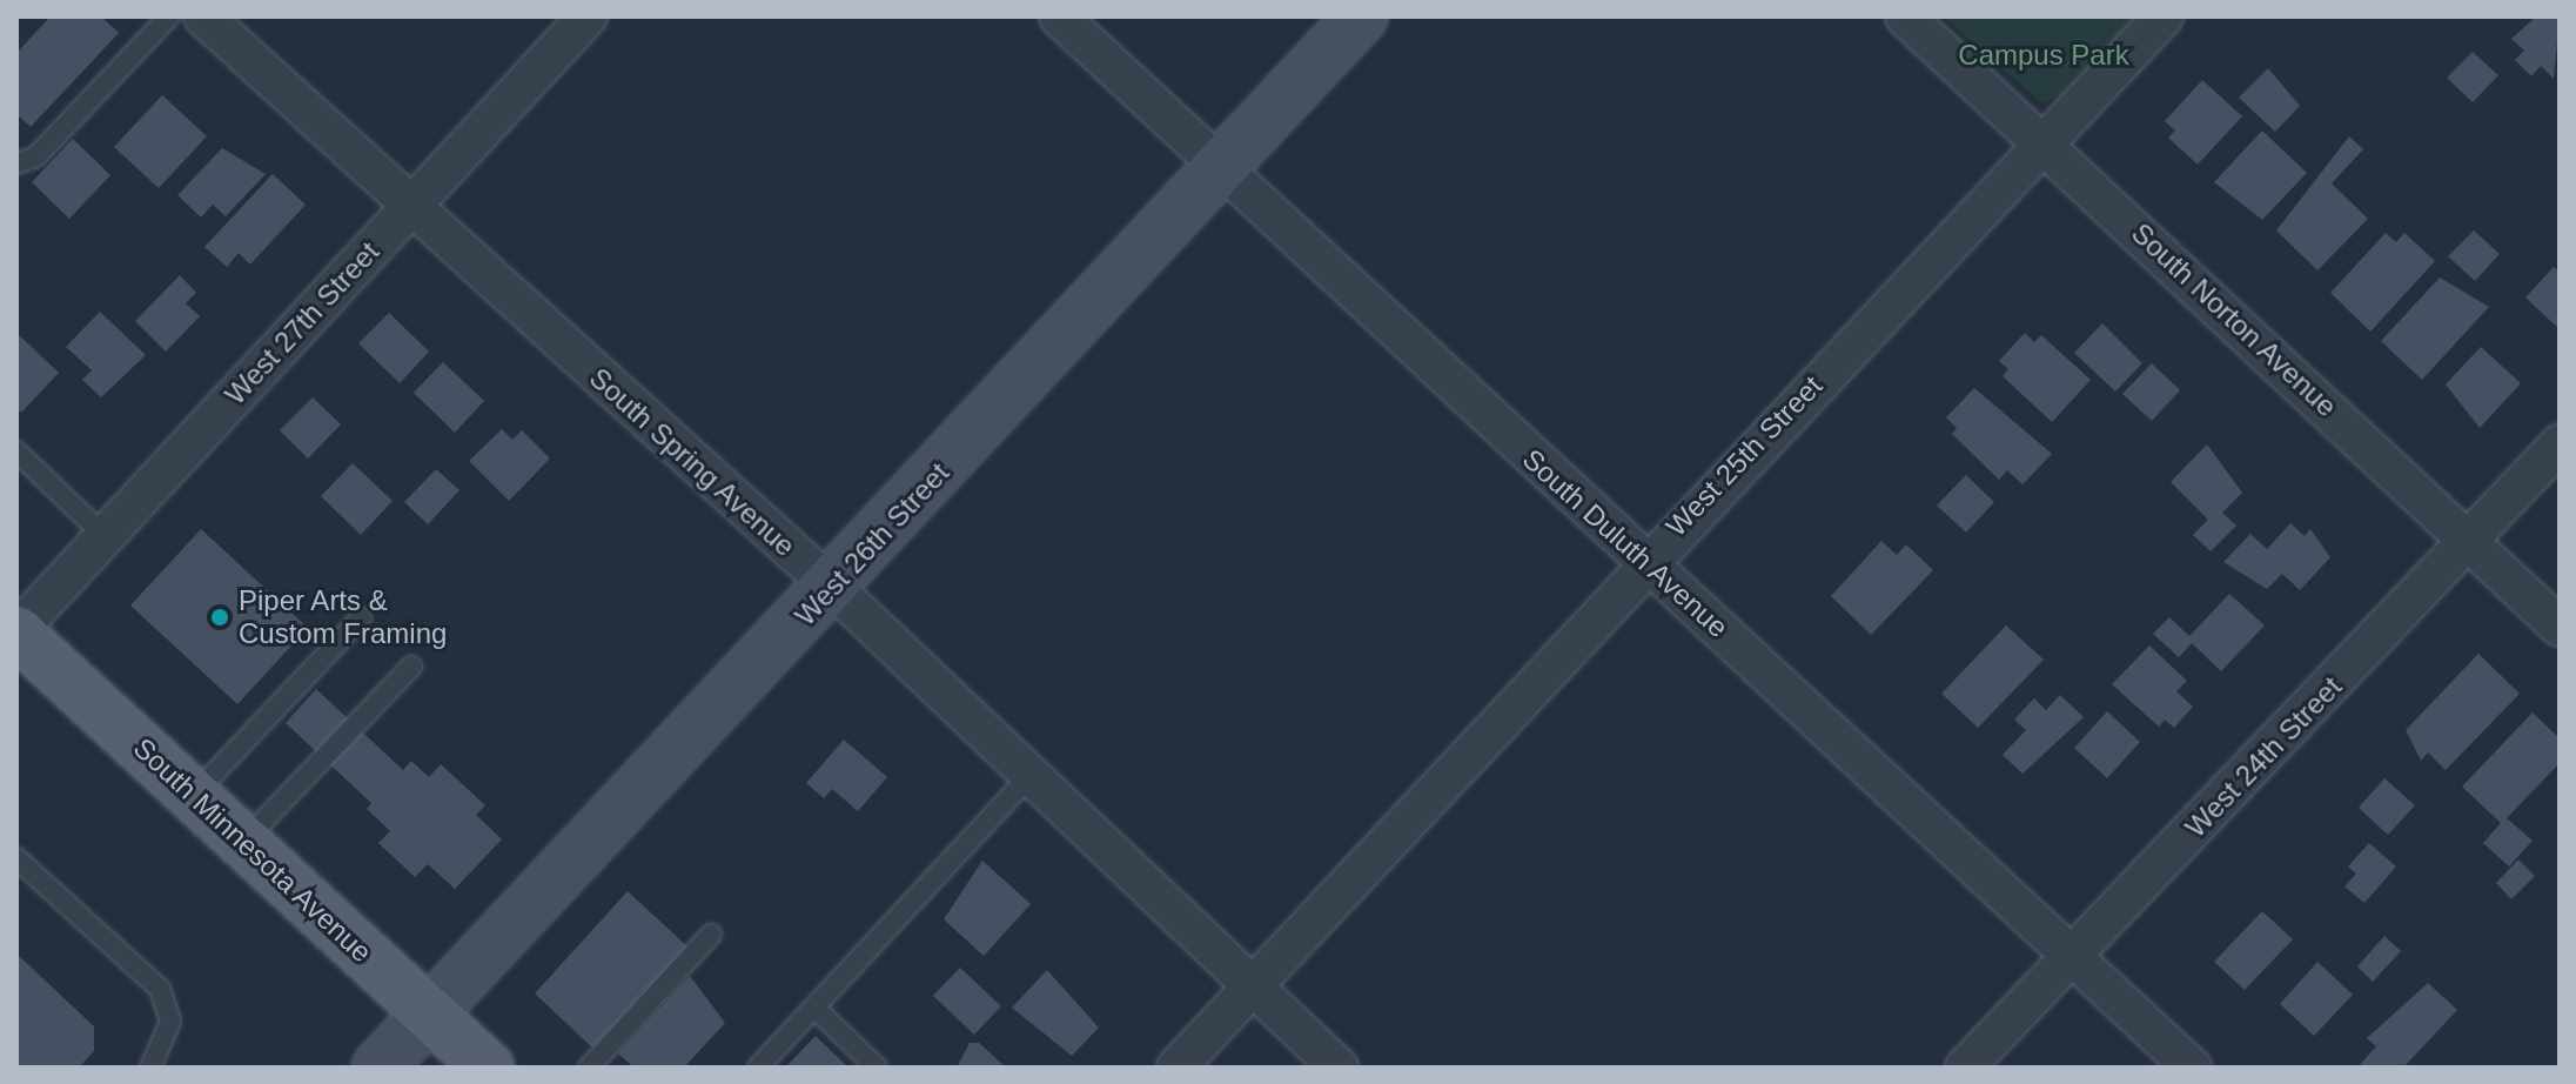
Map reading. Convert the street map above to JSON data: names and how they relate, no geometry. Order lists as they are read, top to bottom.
{
  "streets": {
    "main road": ["West 26th Street", "South Minnesota Avenue"],
    "street": [
      "South Norton Avenue",
      "West 27th Street",
      "West 25th Street",
      "South Spring Avenue",
      "South Duluth Avenue",
      "West 24th Street"
    ]
  },
  "crossings": [
    ["South Norton Avenue", "West 25th Street"],
    ["South Norton Avenue", "West 24th Street"],
    ["West 27th Street", "South Spring Avenue"],
    ["West 27th Street", "South Minnesota Avenue"],
    ["West 25th Street", "South Spring Avenue"],
    ["West 25th Street", "South Duluth Avenue"],
    ["South Spring Avenue", "West 26th Street"],
    ["South Duluth Avenue", "West 26th Street"],
    ["South Duluth Avenue", "West 24th Street"],
    ["West 26th Street", "South Minnesota Avenue"]
  ],
  "parks": ["Campus Park"],
  "places": ["Piper Arts & Custom Framing"]
}
